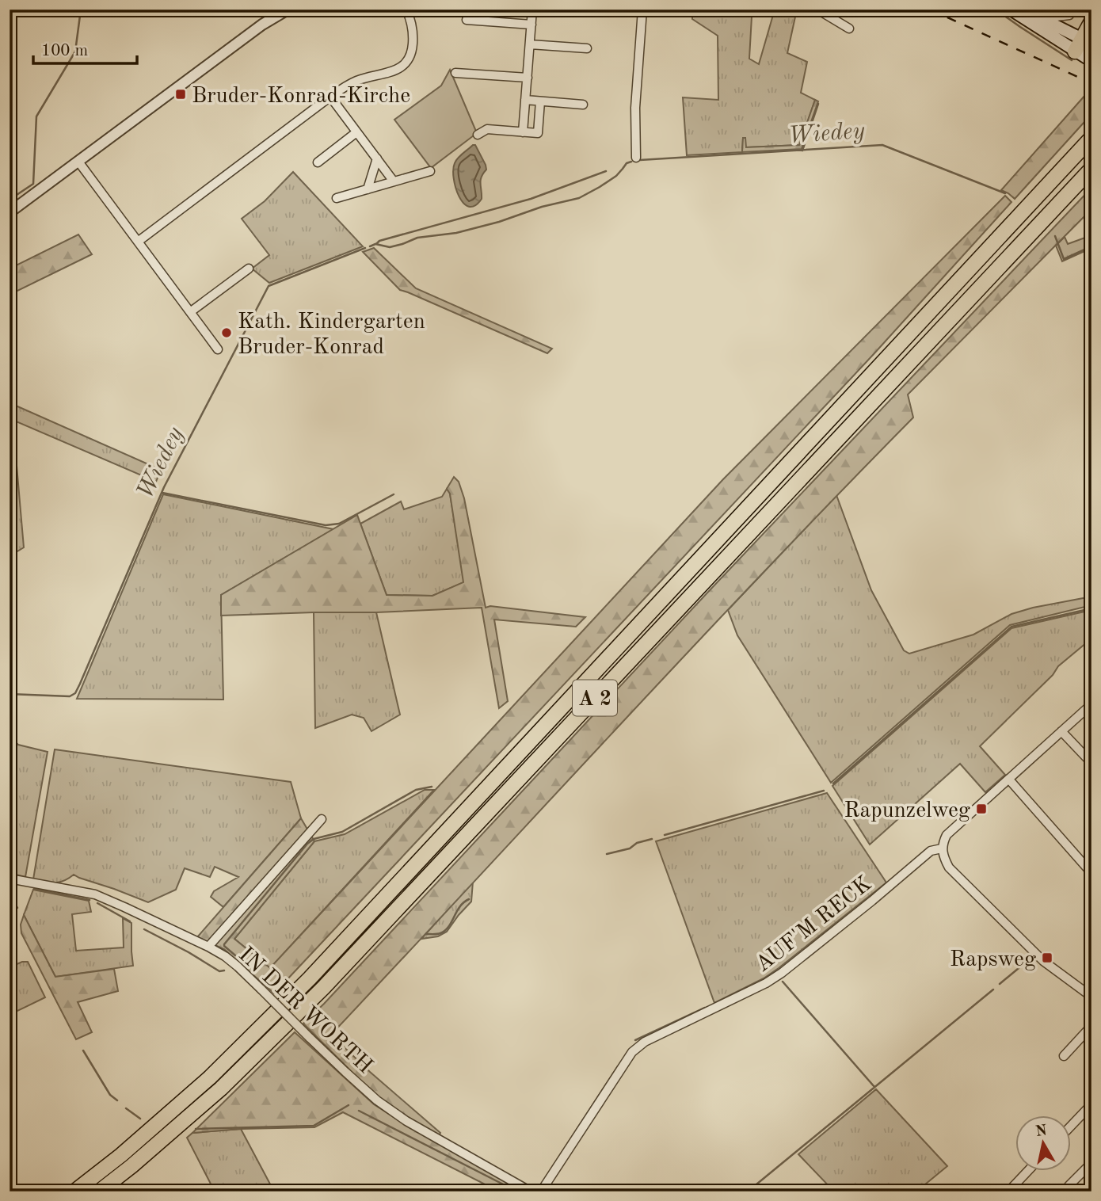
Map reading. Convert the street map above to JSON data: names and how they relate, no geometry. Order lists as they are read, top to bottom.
{
  "streets": {
    "highway": ["A 2"],
    "street": ["AUF'M RECK", "IN DER WORTH"]
  },
  "water": ["Wiedey"],
  "places": {
    "transit": ["Bruder-Konrad-Kirche", "Rapunzelweg", "Rapsweg"],
    "other": ["Kath. Kindergarten Bruder-Konrad"]
  },
  "scale_bar": "100 m",
  "north": "top"
}
